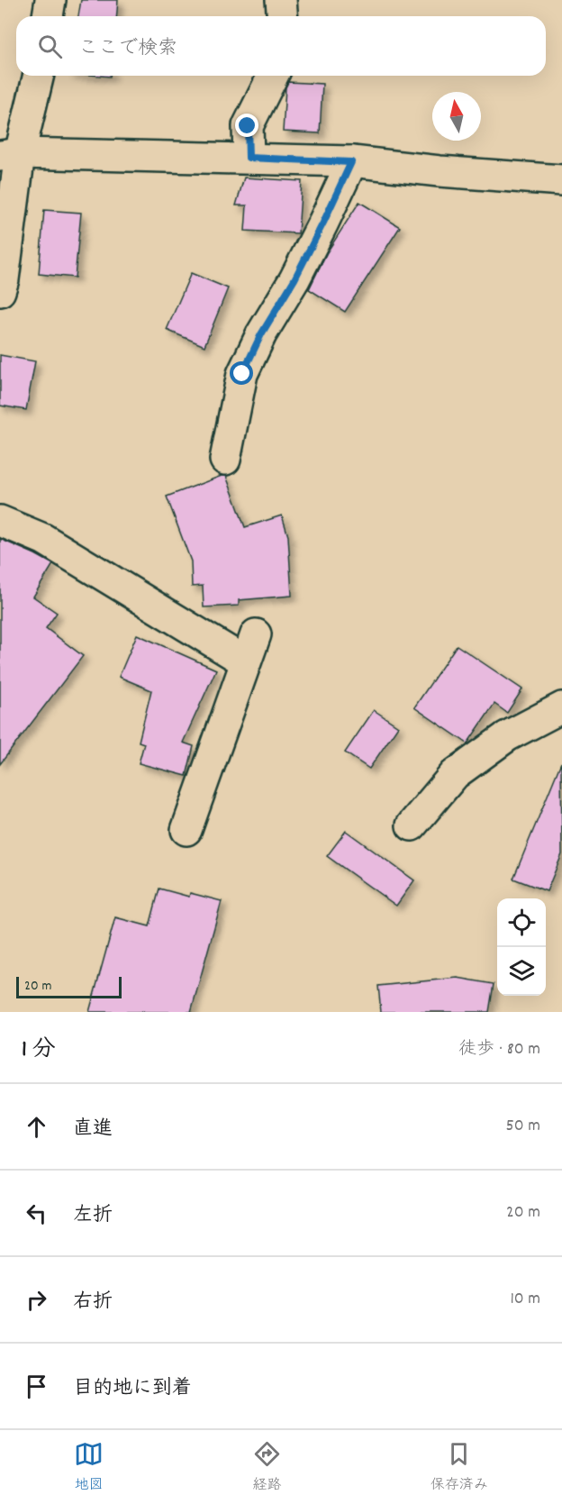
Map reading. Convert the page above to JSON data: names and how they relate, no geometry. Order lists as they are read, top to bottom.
{
  "scale_bar": "20 m",
  "north": "top",
  "page": {
    "search": "ここで検索",
    "scale": "20 m",
    "heading": ["1 分", "徒歩 · 80 m"],
    "list": [
      ["直進", "50 m"],
      ["左折", "20 m"],
      ["右折", "10 m"],
      "目的地に到着"
    ],
    "nav": ["地図", "経路", "保存済み"]
  }
}
